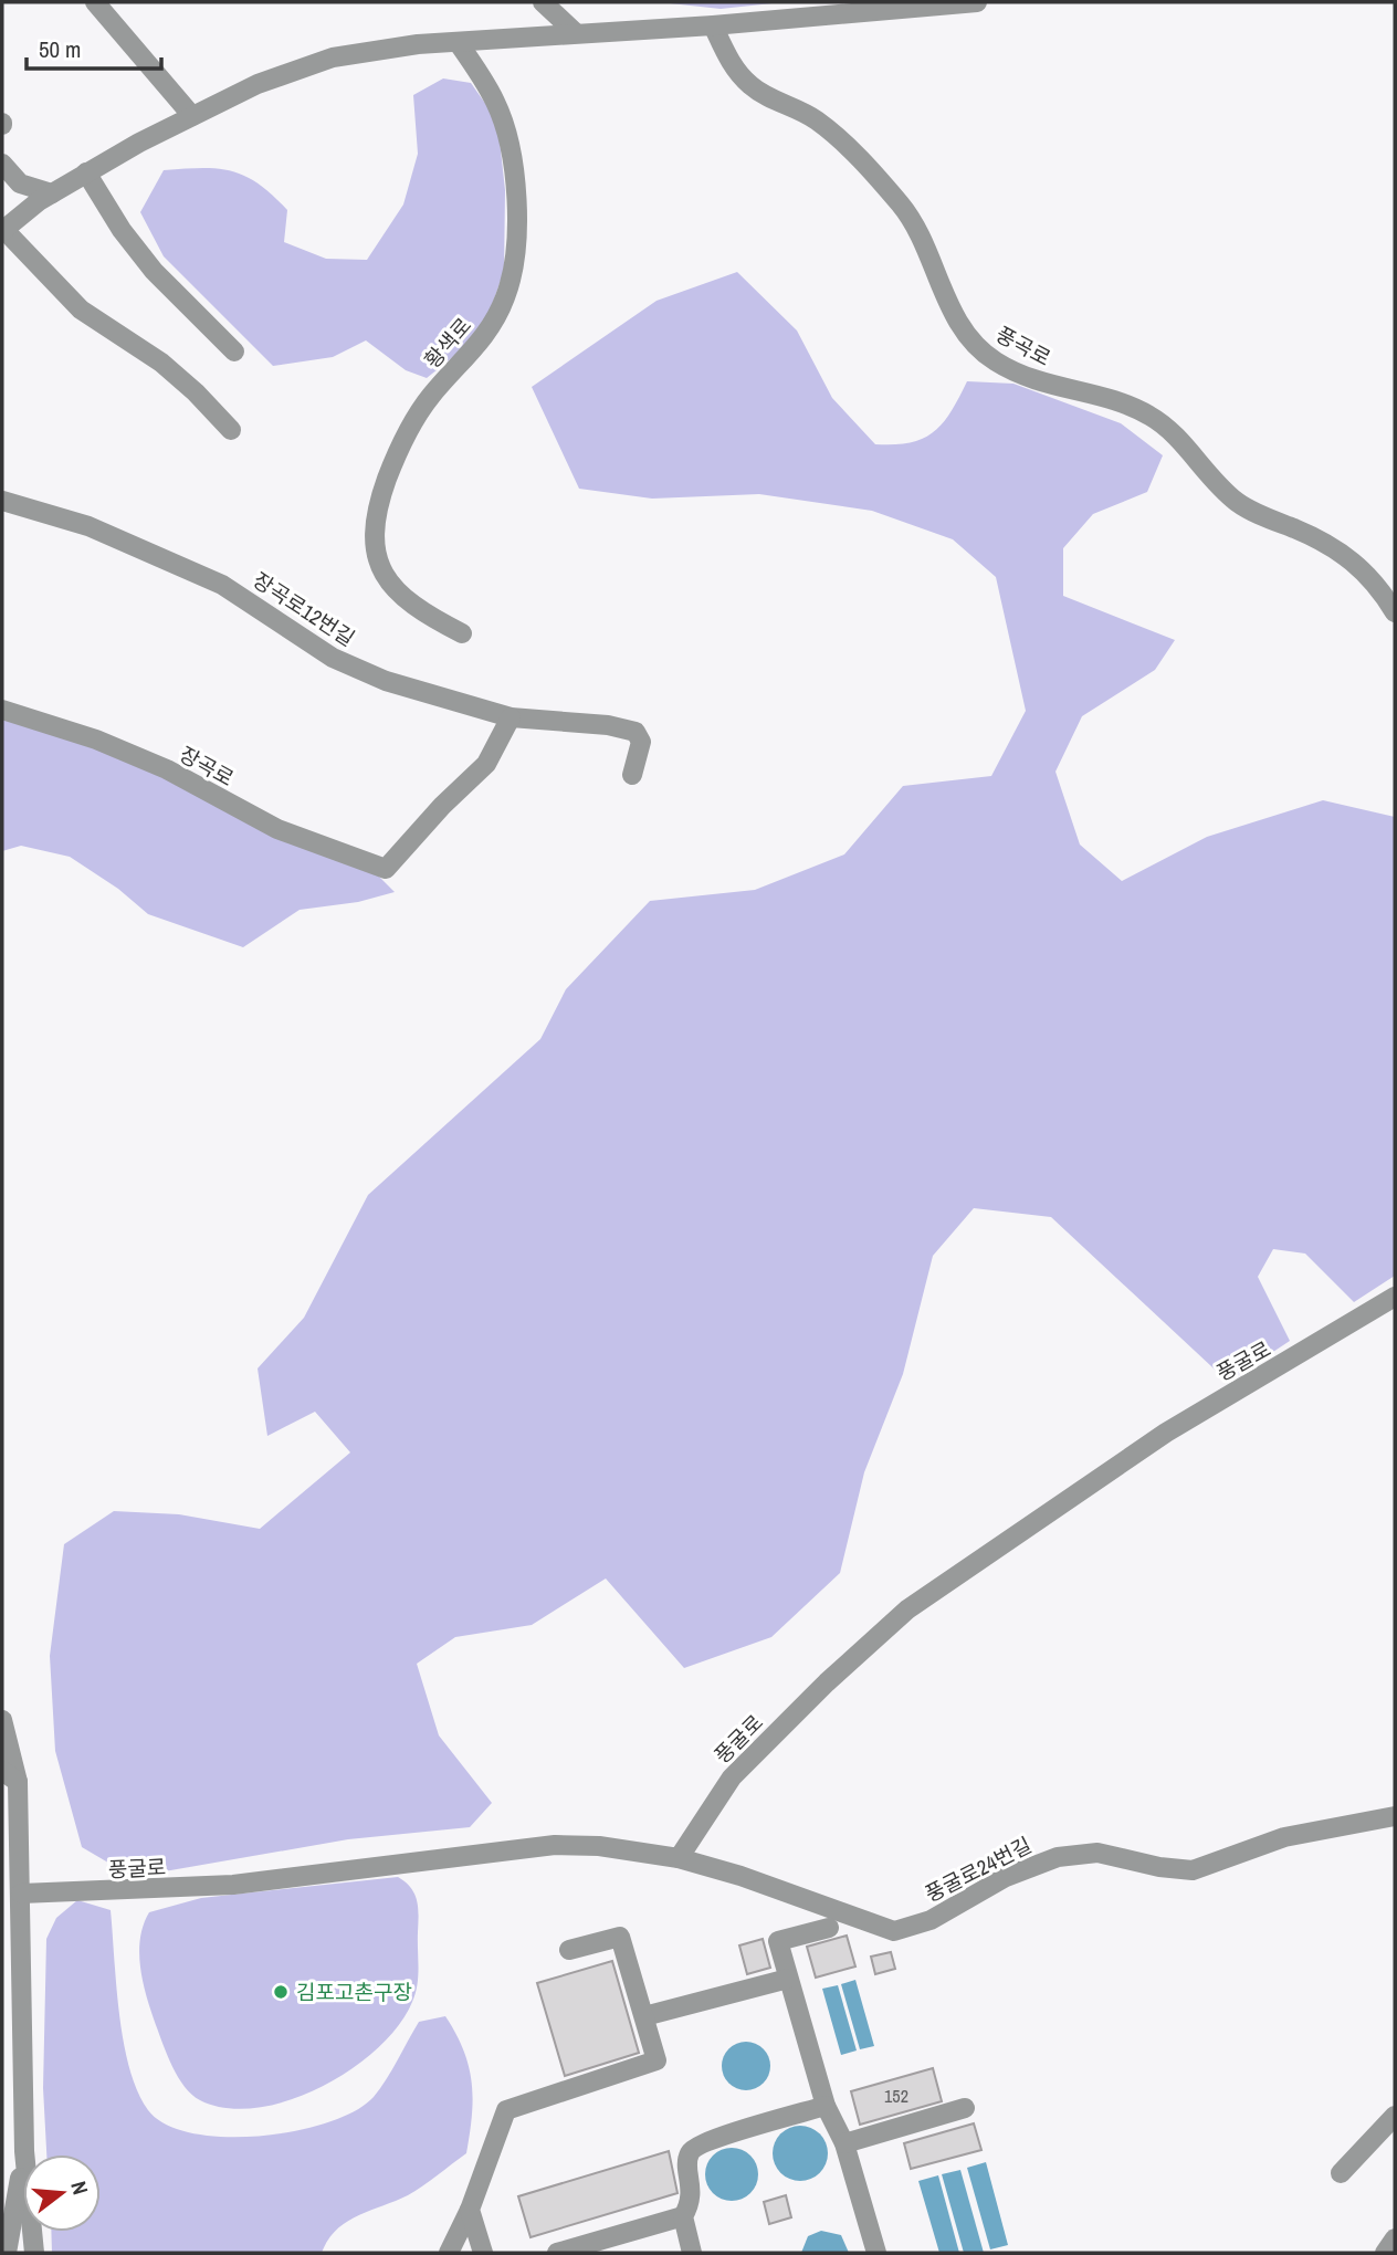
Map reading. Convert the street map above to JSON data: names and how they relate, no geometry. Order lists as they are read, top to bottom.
{
  "streets": {
    "street": [
      "황색로",
      "풍곡로",
      "장곡로12번길",
      "장곡로",
      "풍굴로",
      "풍굴로24번길"
    ]
  },
  "crossings": [
    ["장곡로12번길", "장곡로"],
    ["풍굴로", "풍굴로24번길"]
  ],
  "places": ["김포고촌구장"],
  "house_numbers": ["152"],
  "scale_bar": "50 m",
  "north": "right"
}
